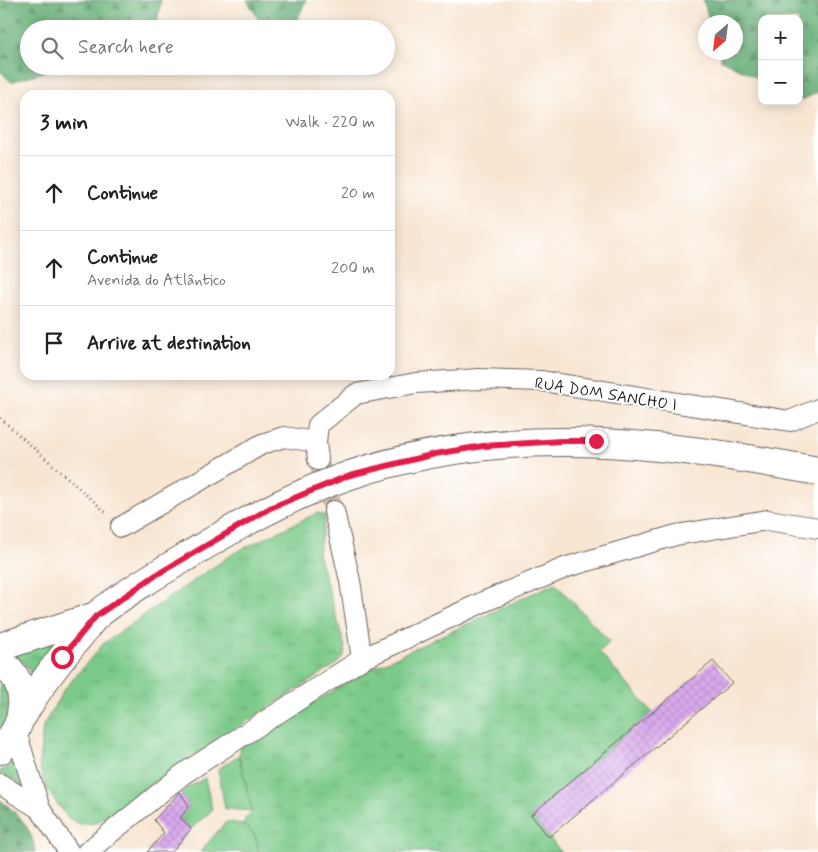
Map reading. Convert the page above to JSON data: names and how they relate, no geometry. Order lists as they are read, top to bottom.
{
  "streets": {
    "street": ["RUA DOM SANCHO I"]
  },
  "north": "bottom left",
  "page": {
    "map_buttons": ["+", "−"],
    "search": "Search here",
    "heading": ["3 min", "Walk · 220 m"],
    "list": [
      ["Continue", "20 m"],
      ["Continue", "Avenida do Atlântico", "200 m"],
      "Arrive at destination"
    ]
  }
}
